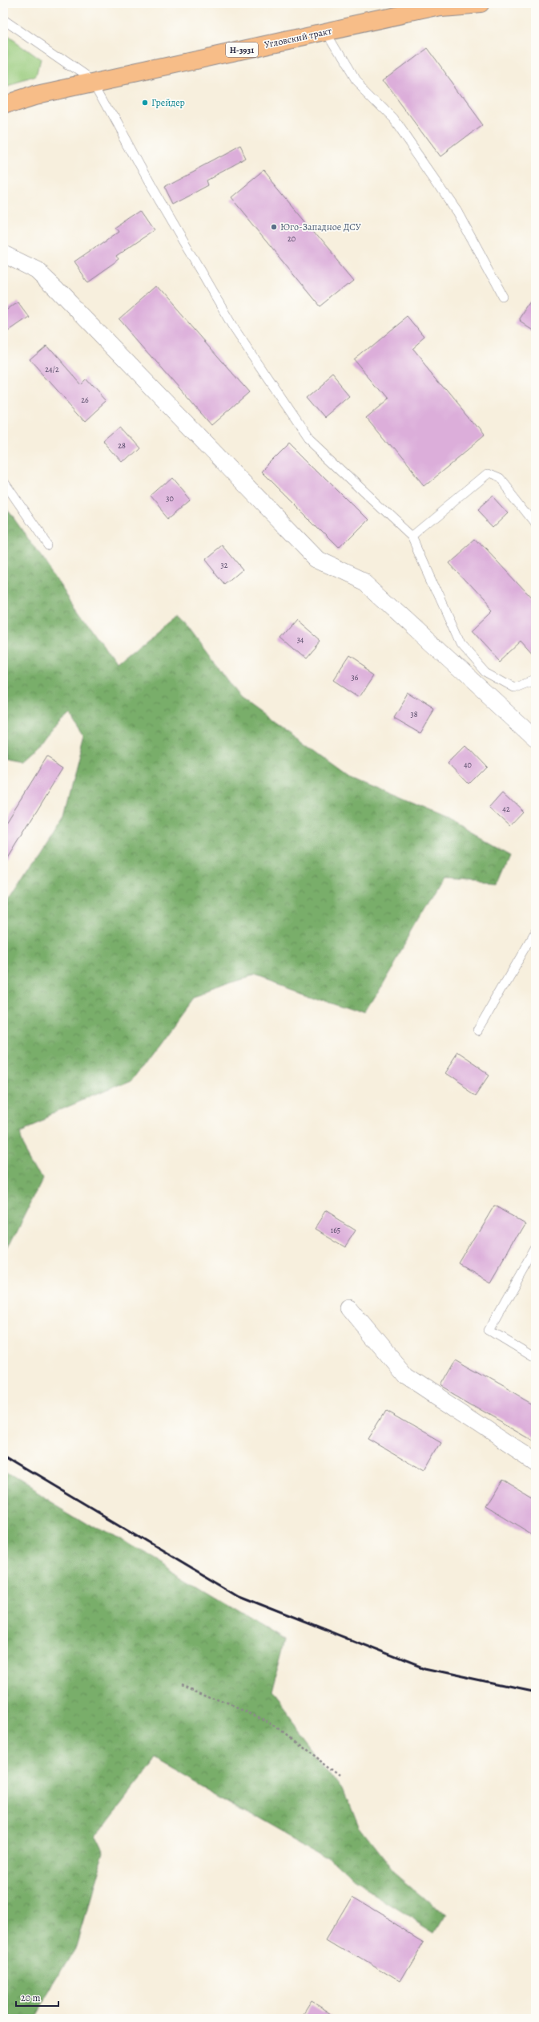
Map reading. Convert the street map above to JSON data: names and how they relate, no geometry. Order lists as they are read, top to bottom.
{
  "streets": {
    "highway": ["Угловский тракт", "Н-3931"]
  },
  "places": ["Грейдер", "Юго-Западное ДСУ"],
  "house_numbers": [
    "20",
    "24/2",
    "26",
    "28",
    "30",
    "32",
    "34",
    "36",
    "38",
    "40",
    "42",
    "165"
  ],
  "scale_bar": "20 m"
}
